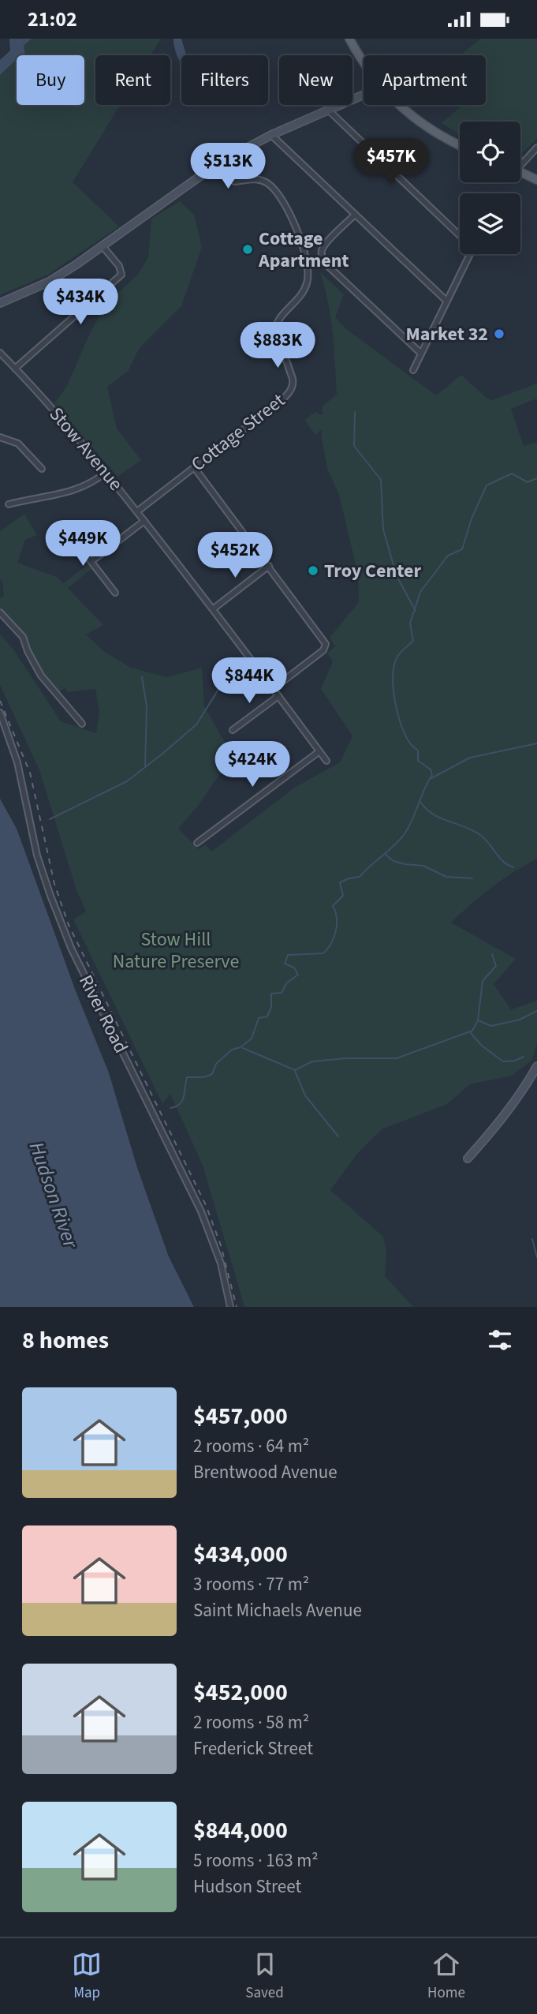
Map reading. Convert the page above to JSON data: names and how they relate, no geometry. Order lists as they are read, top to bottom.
{
  "streets": {
    "street": ["Cottage Street", "Stow Avenue", "River Road"]
  },
  "crossings": [
    ["Cottage Street", "Stow Avenue"]
  ],
  "water": ["Hudson River"],
  "parks": ["Stow Hill Nature Preserve"],
  "places": ["Cottage Apartment", "Market 32", "Troy Center"],
  "page": {
    "status": "21:02",
    "chip": [
      "Buy",
      "Rent",
      "Filters",
      "New",
      "Apartment"
    ],
    "price": [
      "$457K",
      "$513K",
      "$434K",
      "$883K",
      "$449K",
      "$452K",
      "$844K",
      "$424K"
    ],
    "heading": "8 homes",
    "list": [
      {
        "name": "$457,000",
        "note": "2 rooms · 64 m² · Brentwood Avenue"
      },
      {
        "name": "$434,000",
        "note": "3 rooms · 77 m² · Saint Michaels Avenue"
      },
      {
        "name": "$452,000",
        "note": "2 rooms · 58 m² · Frederick Street"
      },
      {
        "name": "$844,000",
        "note": "5 rooms · 163 m² · Hudson Street"
      }
    ],
    "tabs": ["Map", "Saved", "Home"]
  }
}
